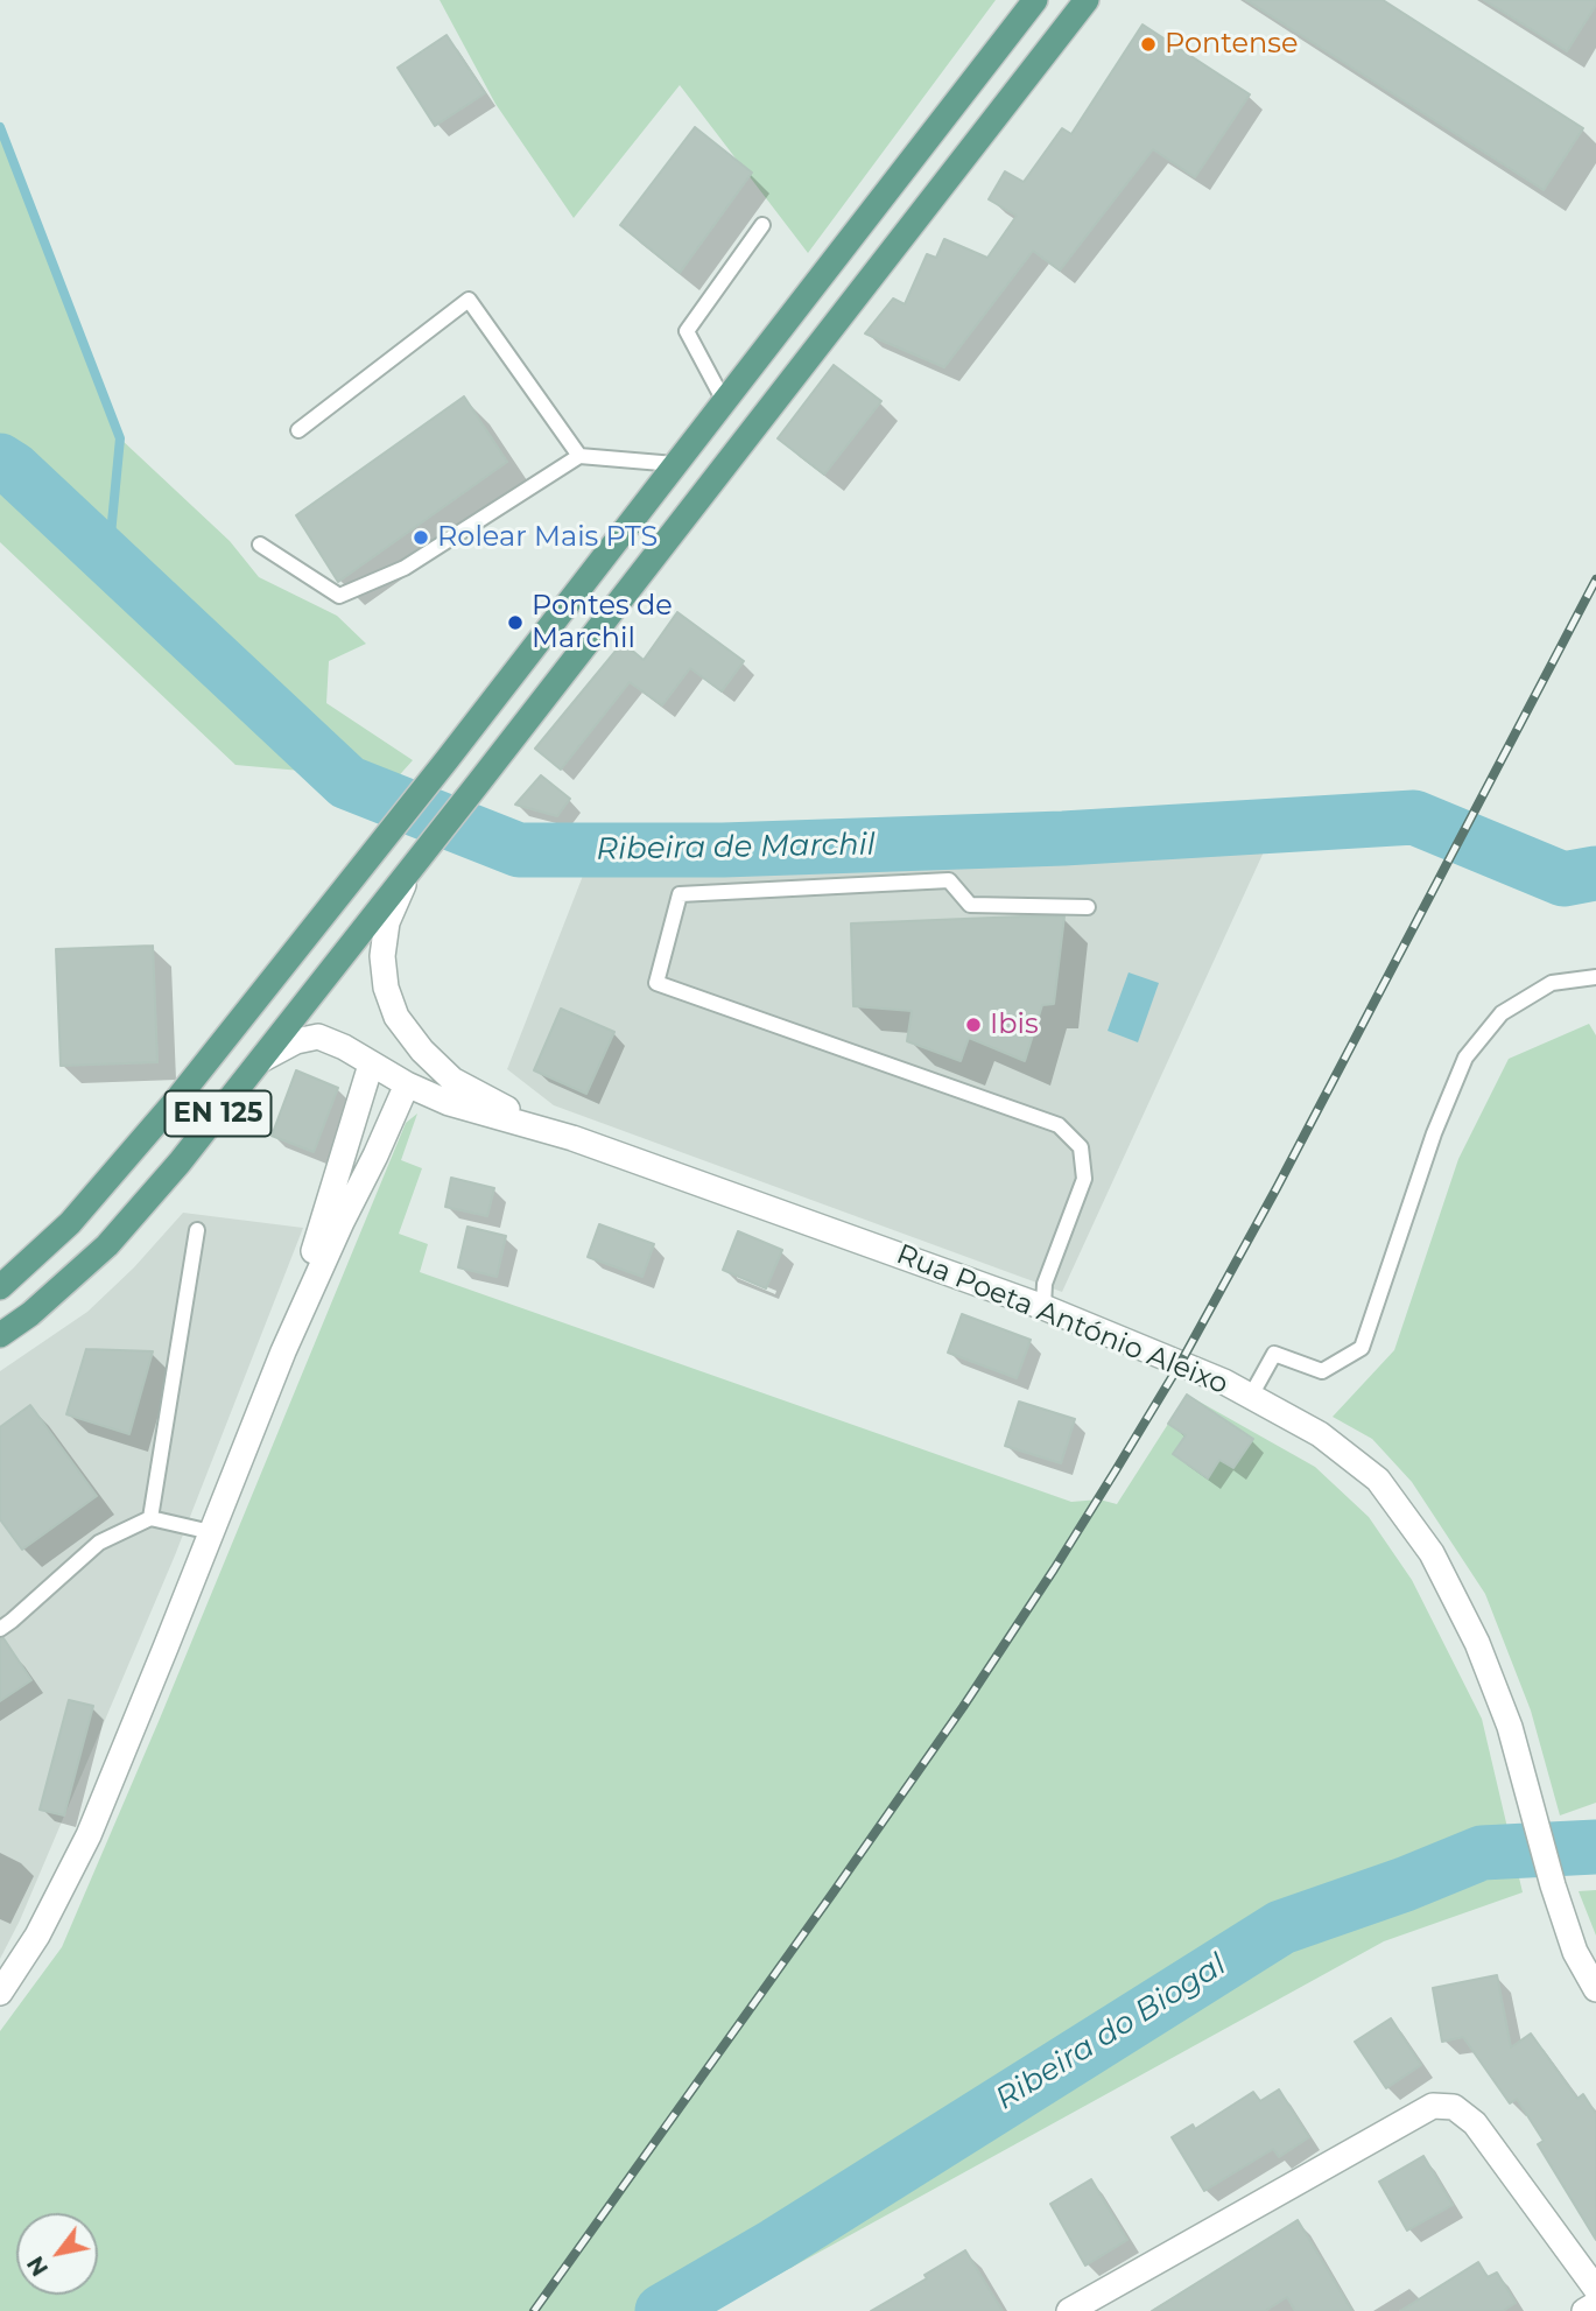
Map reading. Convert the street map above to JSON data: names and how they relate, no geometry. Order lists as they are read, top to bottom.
{
  "streets": {
    "main road": ["EN 125"],
    "street": ["Rua Poeta António Aleixo"]
  },
  "crossings": [
    ["EN 125", "Rua Poeta António Aleixo"]
  ],
  "water": ["Ribeira de Marchil", "Ribeira do Biogal"],
  "places": [
    "Pontense",
    "Rolear Mais PTS",
    "Pontes de Marchil",
    "Ibis"
  ],
  "north": "bottom left"
}
